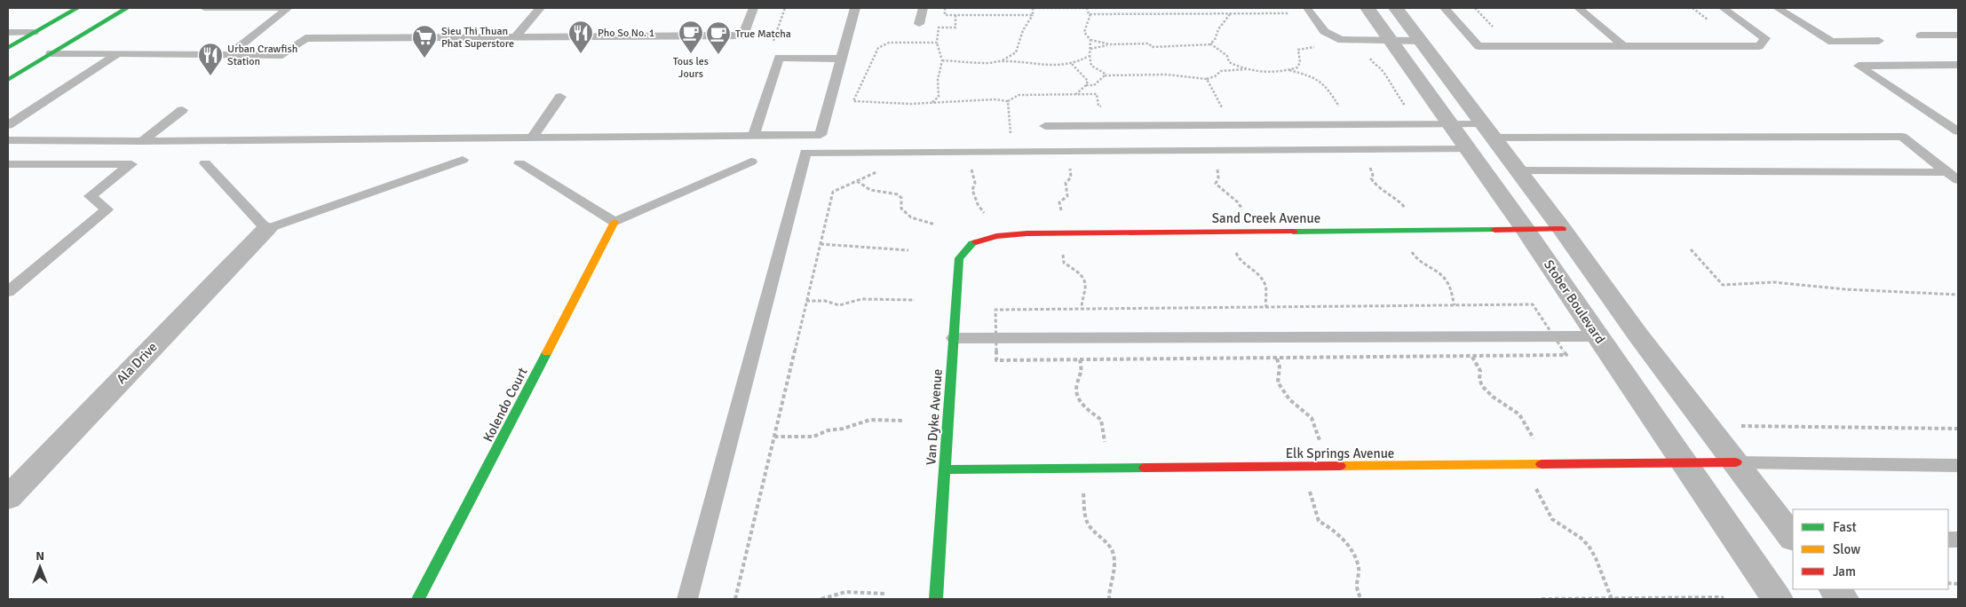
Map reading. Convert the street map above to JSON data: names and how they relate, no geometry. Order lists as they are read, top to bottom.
{
  "streets": {
    "street": [
      "Sand Creek Avenue",
      "Stober Boulevard",
      "Ala Drive",
      "Kolendo Court",
      "Van Dyke Avenue",
      "Elk Springs Avenue"
    ]
  },
  "crossings": [
    ["Sand Creek Avenue", "Stober Boulevard"],
    ["Sand Creek Avenue", "Van Dyke Avenue"],
    ["Stober Boulevard", "Elk Springs Avenue"],
    ["Van Dyke Avenue", "Elk Springs Avenue"]
  ],
  "places": {
    "restaurant": ["Pho So No. 1", "Urban Crawfish Station"],
    "cafe": ["Tous les Jours", "True Matcha"],
    "supermarket": ["Sieu Thi Thuan Phat Superstore"]
  },
  "legend": ["Fast", "Slow", "Jam"],
  "north": "top"
}
